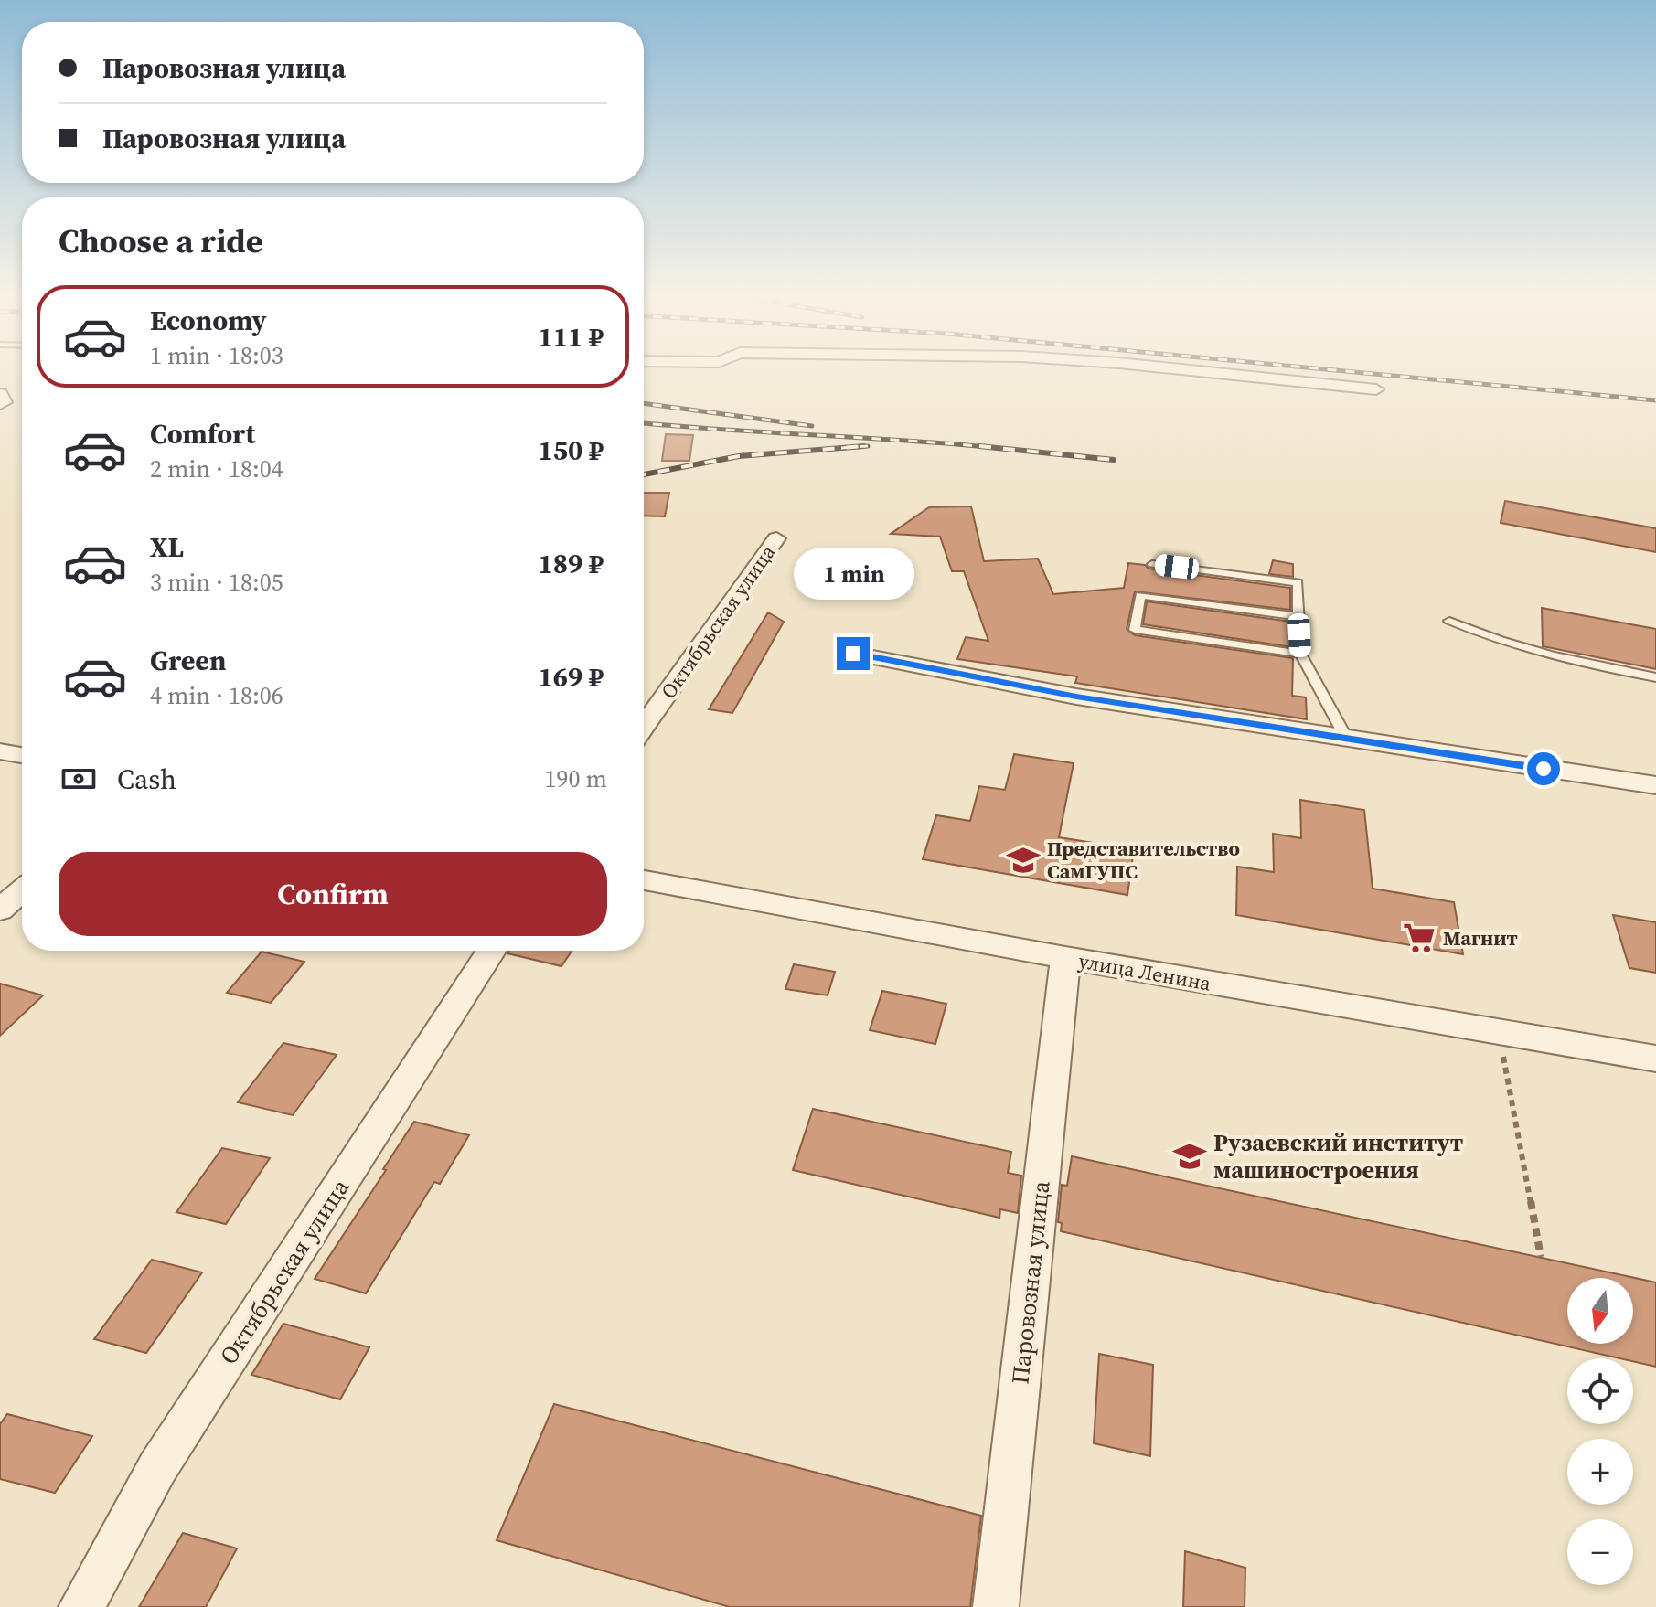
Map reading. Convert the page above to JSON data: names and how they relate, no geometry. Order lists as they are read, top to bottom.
{
  "streets": {
    "street": ["Октябрьская улица", "улица Ленина", "Паровозная улица"]
  },
  "crossings": [
    ["улица Ленина", "Паровозная улица"]
  ],
  "places": {
    "school or university": ["Представительство СамГУПС", "Рузаевский институт машиностроения"],
    "supermarket": ["Магнит"]
  },
  "north": "bottom",
  "page": {
    "banner": ["Паровозная улица", "Паровозная улица"],
    "heading": "Choose a ride",
    "list": [
      {
        "name": "Economy",
        "note": "1 min · 18:03",
        "value": "111 ₽"
      },
      {
        "name": "Comfort",
        "note": "2 min · 18:04",
        "value": "150 ₽"
      },
      {
        "name": "XL",
        "note": "3 min · 18:05",
        "value": "189 ₽"
      },
      {
        "name": "Green",
        "note": "4 min · 18:06",
        "value": "169 ₽"
      }
    ],
    "bubble": "1 min",
    "pay": ["Cash", "190 m"],
    "buttons": "Confirm",
    "map_buttons": ["+", "−"]
  }
}
